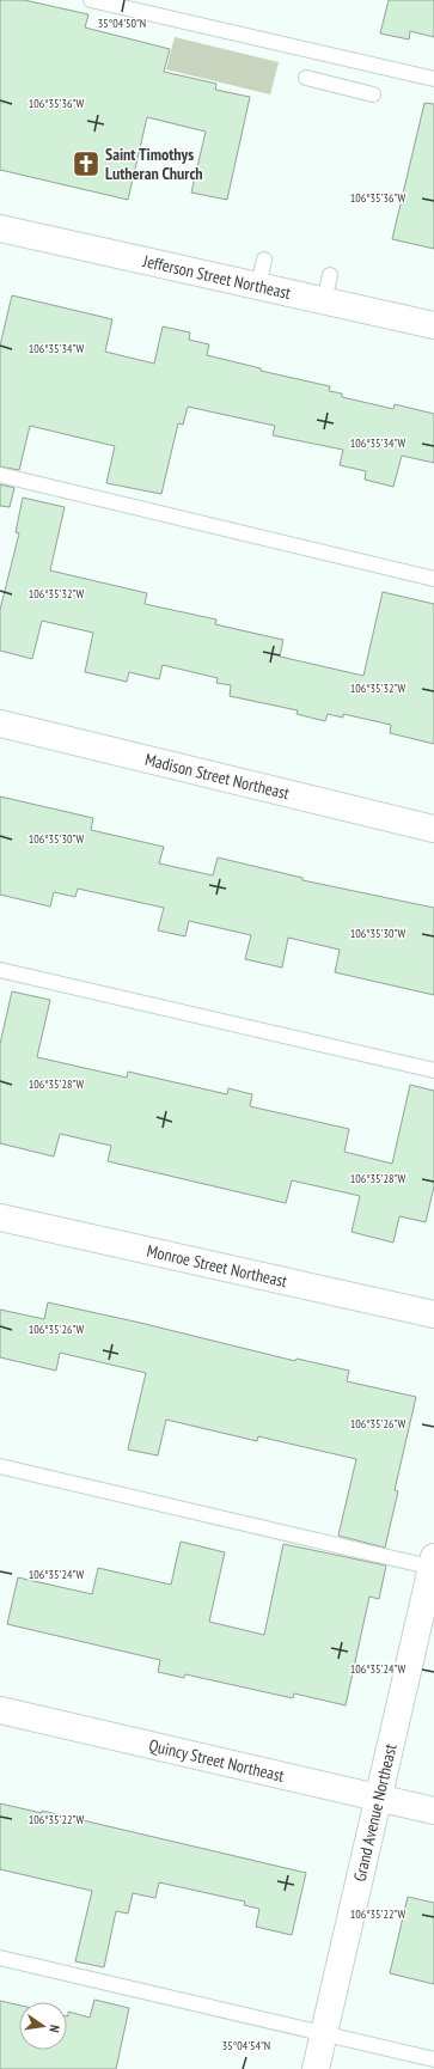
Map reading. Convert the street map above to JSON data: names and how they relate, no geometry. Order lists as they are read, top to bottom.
{
  "streets": {
    "street": [
      "Jefferson Street Northeast",
      "Madison Street Northeast",
      "Monroe Street Northeast",
      "Quincy Street Northeast",
      "Grand Avenue Northeast"
    ]
  },
  "crossings": [
    ["Quincy Street Northeast", "Grand Avenue Northeast"]
  ],
  "places": {
    "church": ["Saint Timothys Lutheran Church"]
  },
  "north": "right",
  "coordinates": [
    "35°04'50\"N",
    "106°35'36\"W",
    "106°35'34\"W",
    "106°35'32\"W",
    "106°35'30\"W",
    "106°35'28\"W",
    "106°35'26\"W",
    "106°35'24\"W",
    "106°35'22\"W",
    "35°04'54\"N"
  ]
}
